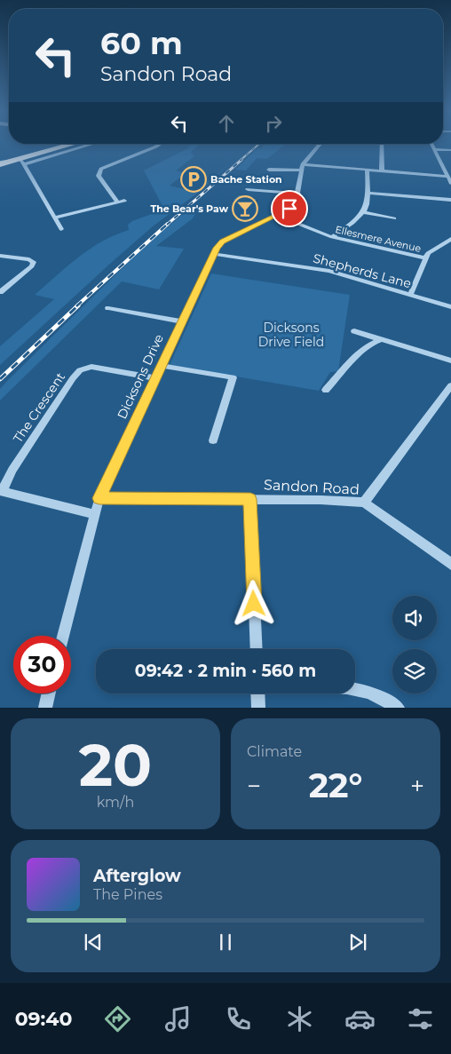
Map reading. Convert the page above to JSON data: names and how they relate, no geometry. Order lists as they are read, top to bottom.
{
  "streets": {
    "street": [
      "Ellesmere Avenue",
      "Shepherds Lane",
      "Dicksons Drive",
      "The Crescent",
      "Sandon Road"
    ]
  },
  "crossings": [
    ["Ellesmere Avenue", "Dicksons Drive"],
    ["Shepherds Lane", "Dicksons Drive"],
    ["Dicksons Drive", "The Crescent"],
    ["Dicksons Drive", "Sandon Road"]
  ],
  "parks": ["Dicksons Drive Field"],
  "places": {
    "parking": ["Bache Station"],
    "bar": ["The Bear's Paw"]
  },
  "page": {
    "turn": ["60 m", "Sandon Road"],
    "limit": "30",
    "trip": "09:42 · 2 min · 560 m",
    "tile": [
      ["20", "km/h"],
      "Climate"
    ],
    "heat": ["−", "22°", "+"],
    "song": ["Afterglow", "The Pines"],
    "tabs": "09:40"
  }
}
